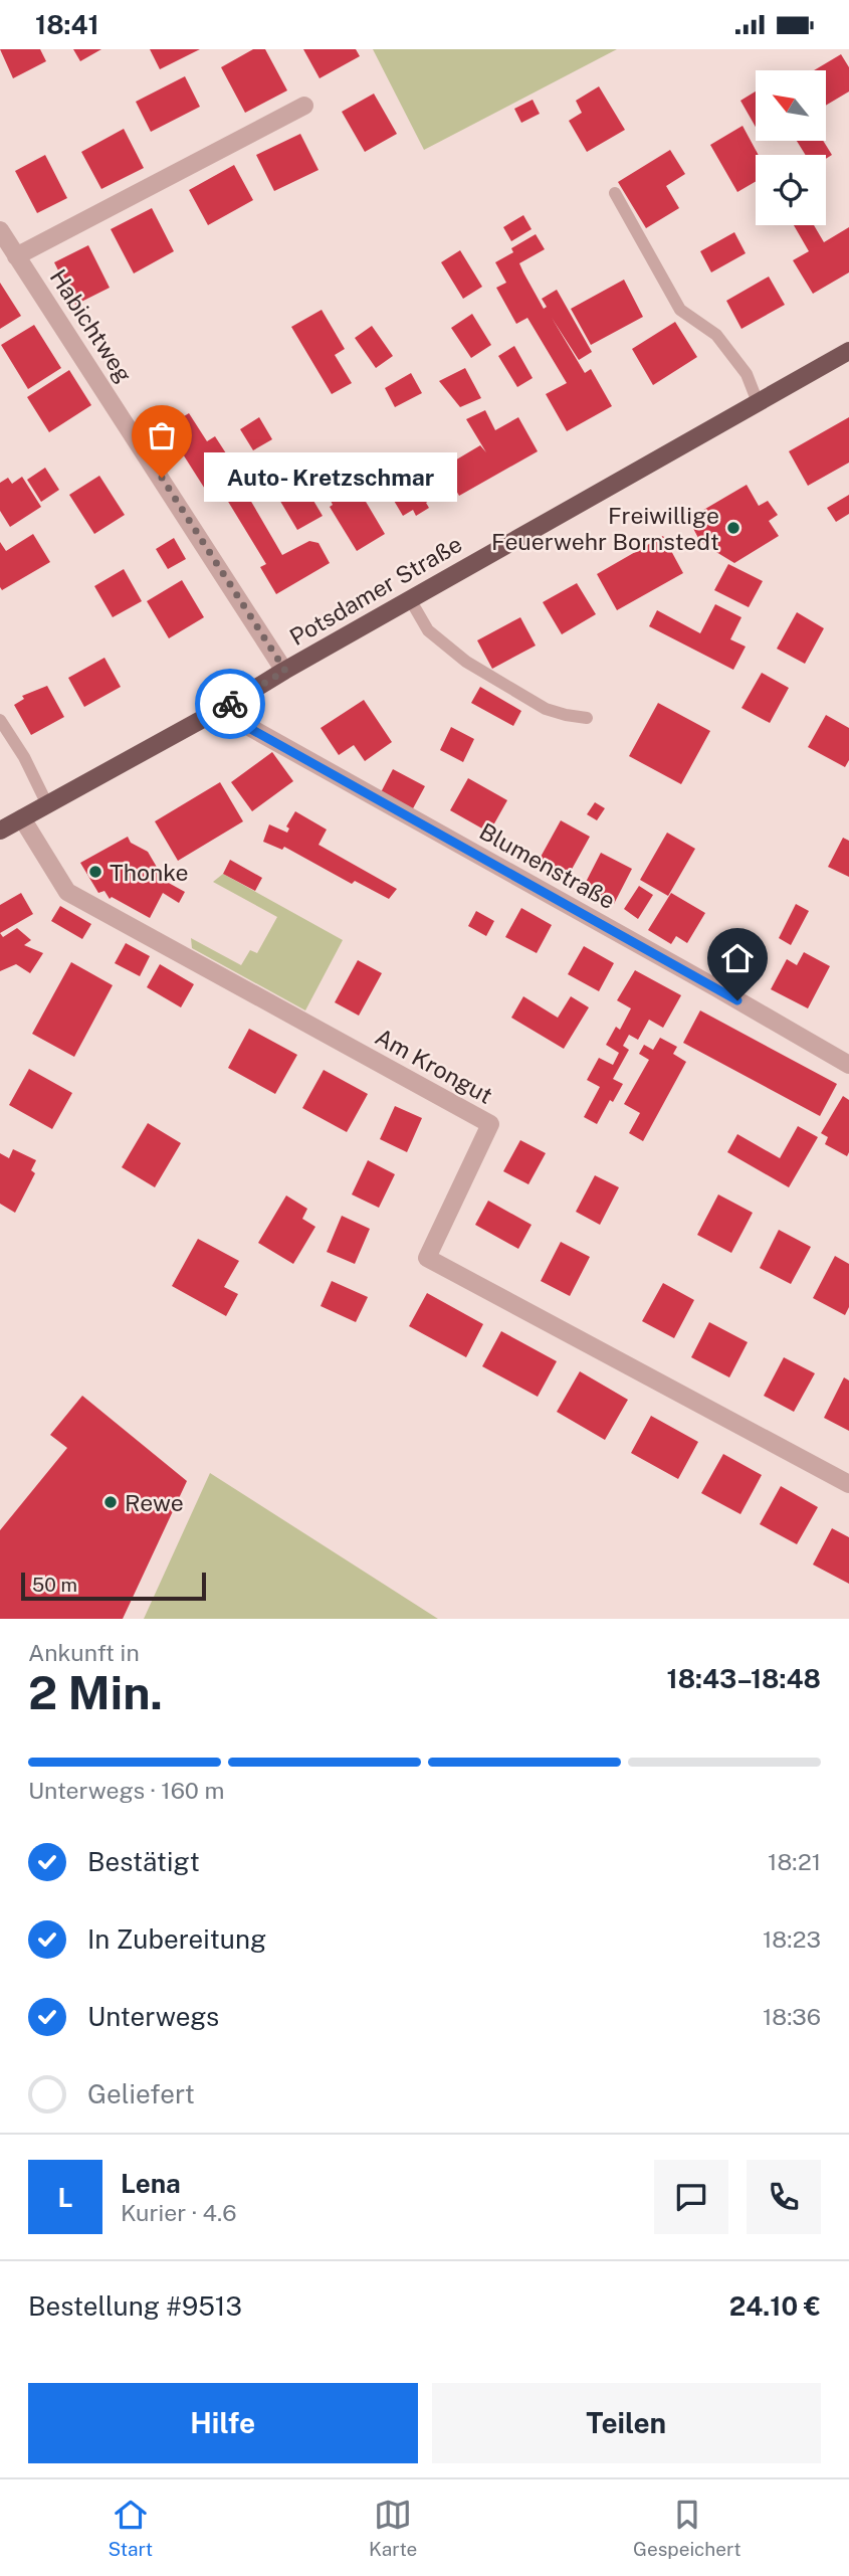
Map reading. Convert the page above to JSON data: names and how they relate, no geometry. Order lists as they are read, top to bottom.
{
  "streets": {
    "main road": ["Potsdamer Straße"],
    "street": ["Habichtweg", "Blumenstraße", "Am Krongut"]
  },
  "crossings": [
    ["Habichtweg", "Potsdamer Straße"],
    ["Potsdamer Straße", "Blumenstraße"],
    ["Potsdamer Straße", "Am Krongut"]
  ],
  "places": [
    "Auto- Kretzschmar",
    "Freiwillige Feuerwehr Bornstedt",
    "Thonke",
    "Rewe"
  ],
  "scale_bar": "50 m",
  "north": "top left",
  "page": {
    "status": "18:41",
    "bubble": "Auto- Kretzschmar",
    "scale": "50 m",
    "heading": ["2 Min.", "Ankunft in", "18:43–18:48"],
    "panel": [
      "Lena",
      "Kurier · 4.6",
      "Bestellung #9513",
      "24.10 €"
    ],
    "bar": "Unterwegs · 160 m",
    "list": [
      ["Bestätigt", "18:21"],
      ["In Zubereitung", "18:23"],
      ["Unterwegs", "18:36"],
      "Geliefert"
    ],
    "round": "L",
    "buttons": ["Hilfe", "Teilen"],
    "tabs": ["Start", "Karte", "Gespeichert"]
  }
}
